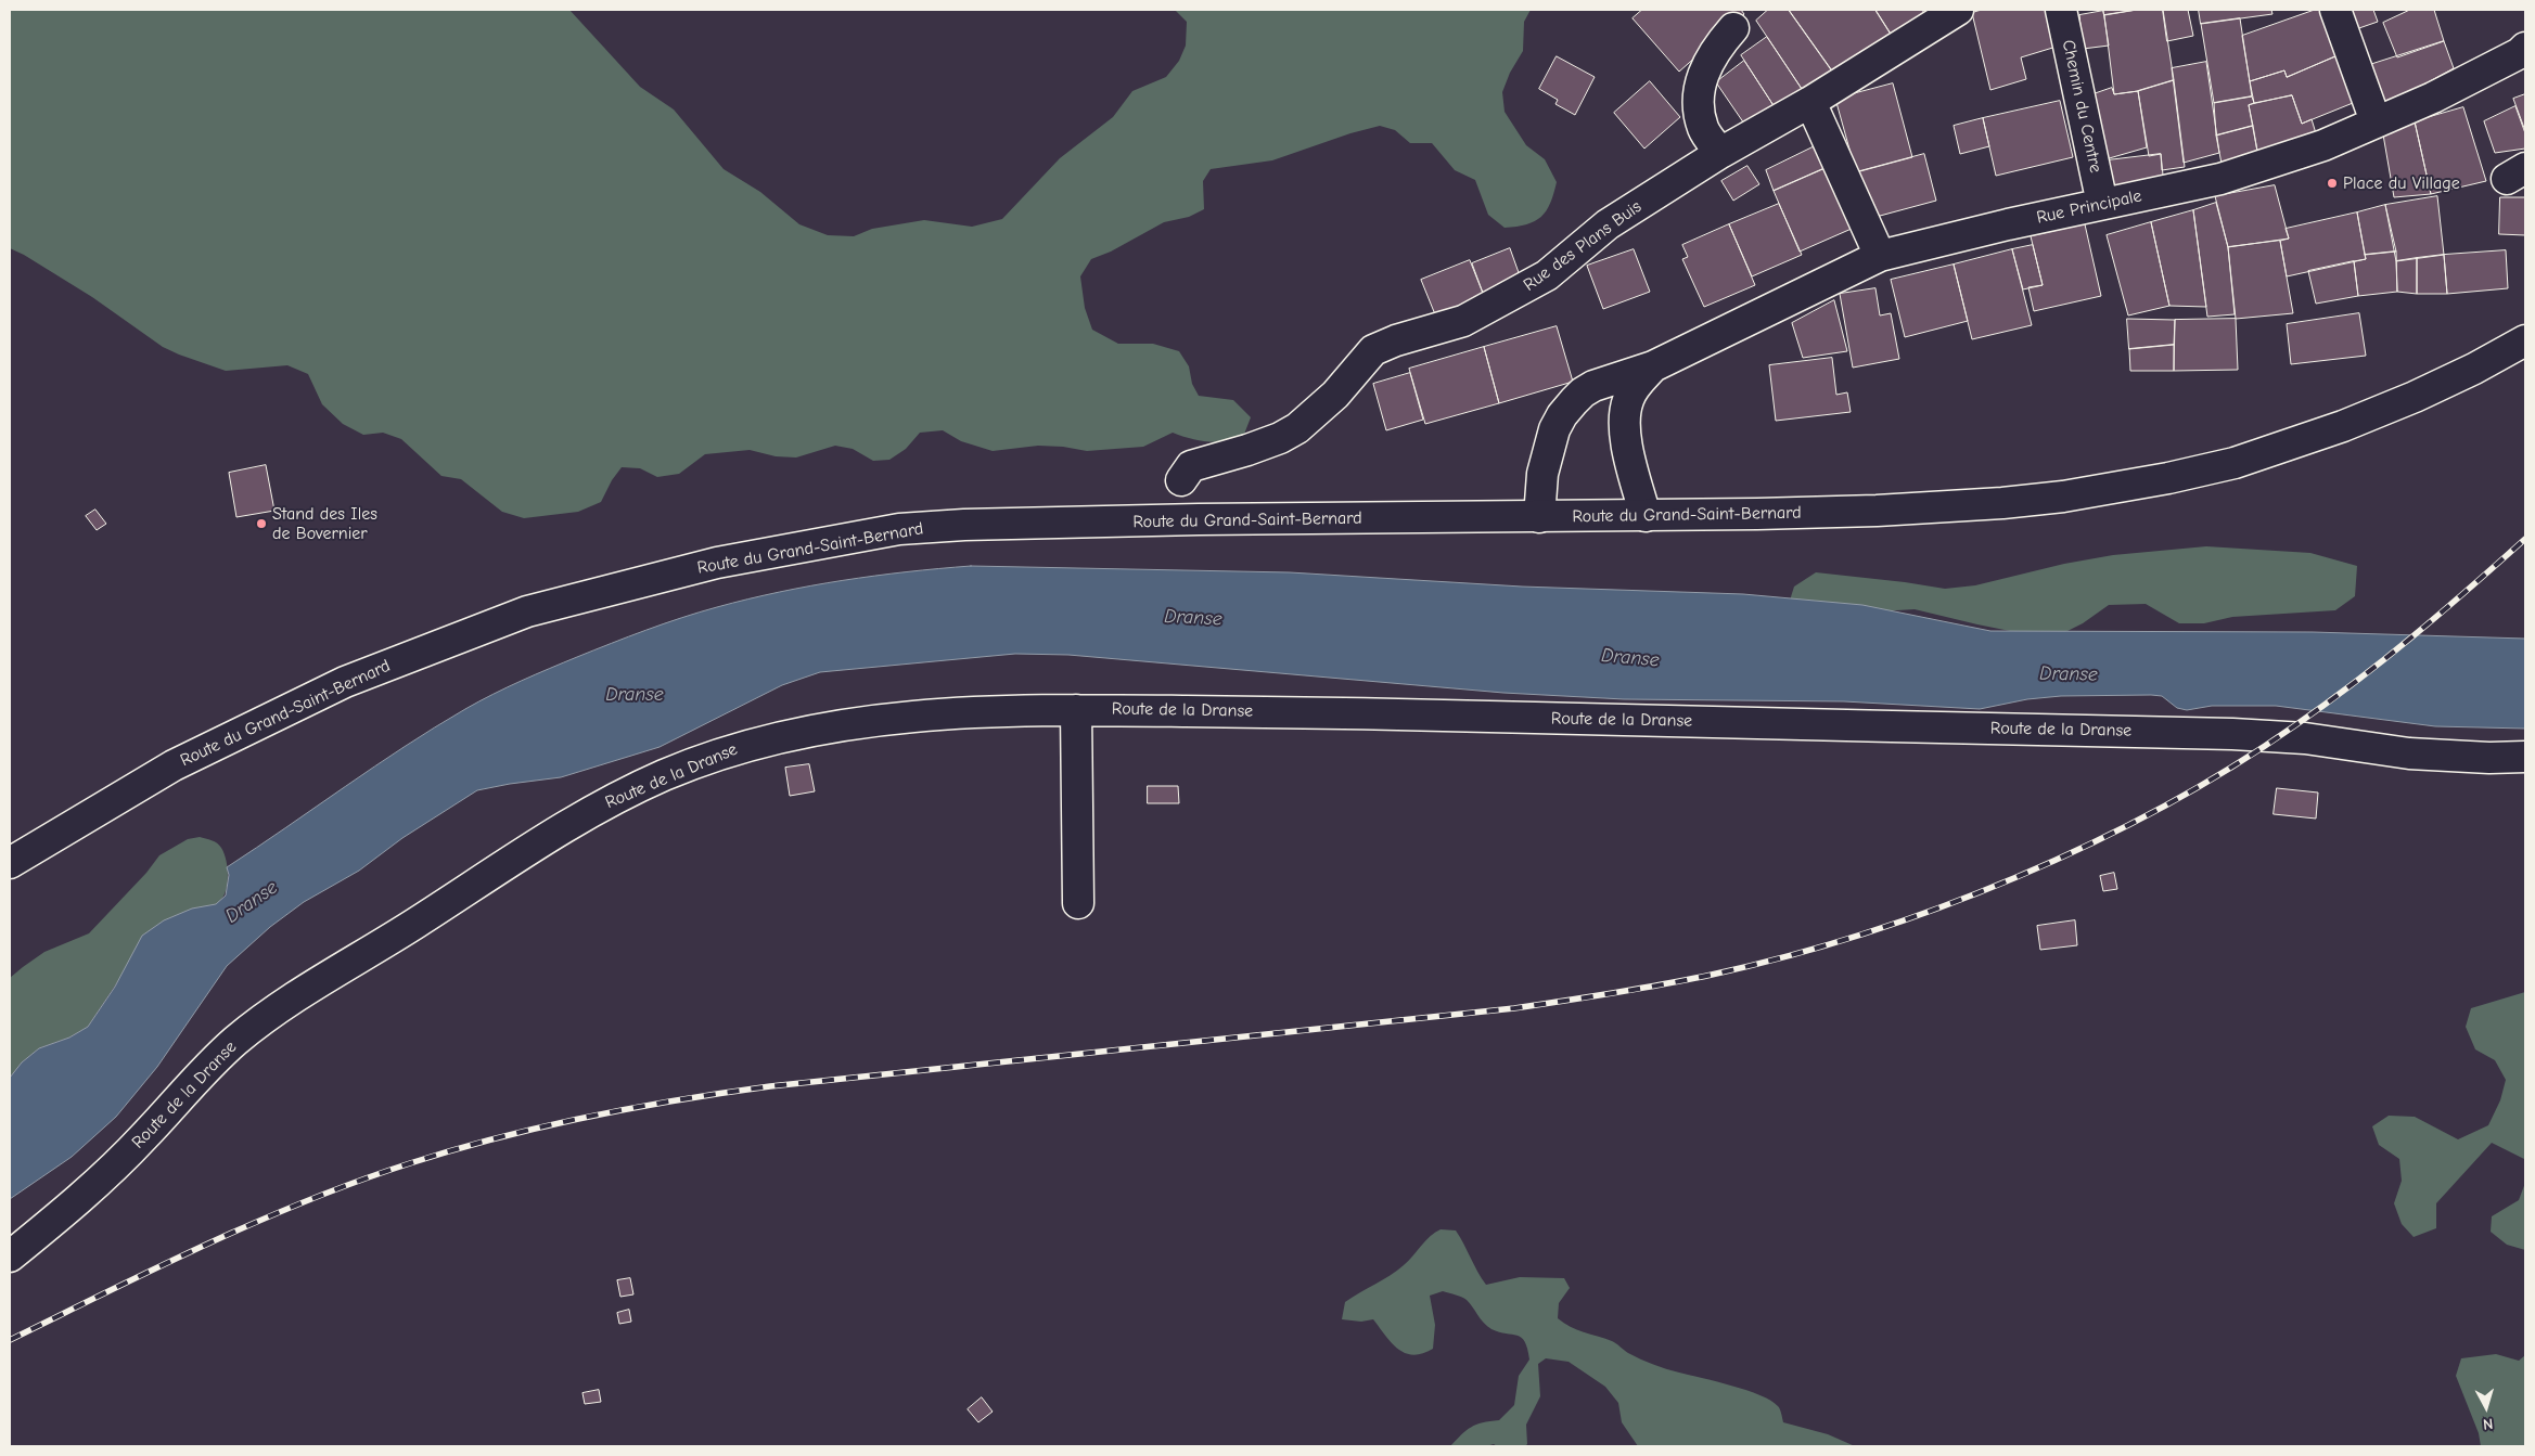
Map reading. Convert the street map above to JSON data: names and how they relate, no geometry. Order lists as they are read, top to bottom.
{
  "streets": {
    "street": [
      "Chemin du Centre",
      "Rue Principale",
      "Rue des Plans Buis",
      "Route du Grand-Saint-Bernard",
      "Route de la Dranse"
    ]
  },
  "crossings": [
    ["Chemin du Centre", "Rue Principale"],
    ["Rue Principale", "Route du Grand-Saint-Bernard"]
  ],
  "water": ["Dranse"],
  "places": ["Place du Village", "Stand des Iles de Bovernier"],
  "north": "bottom"
}
